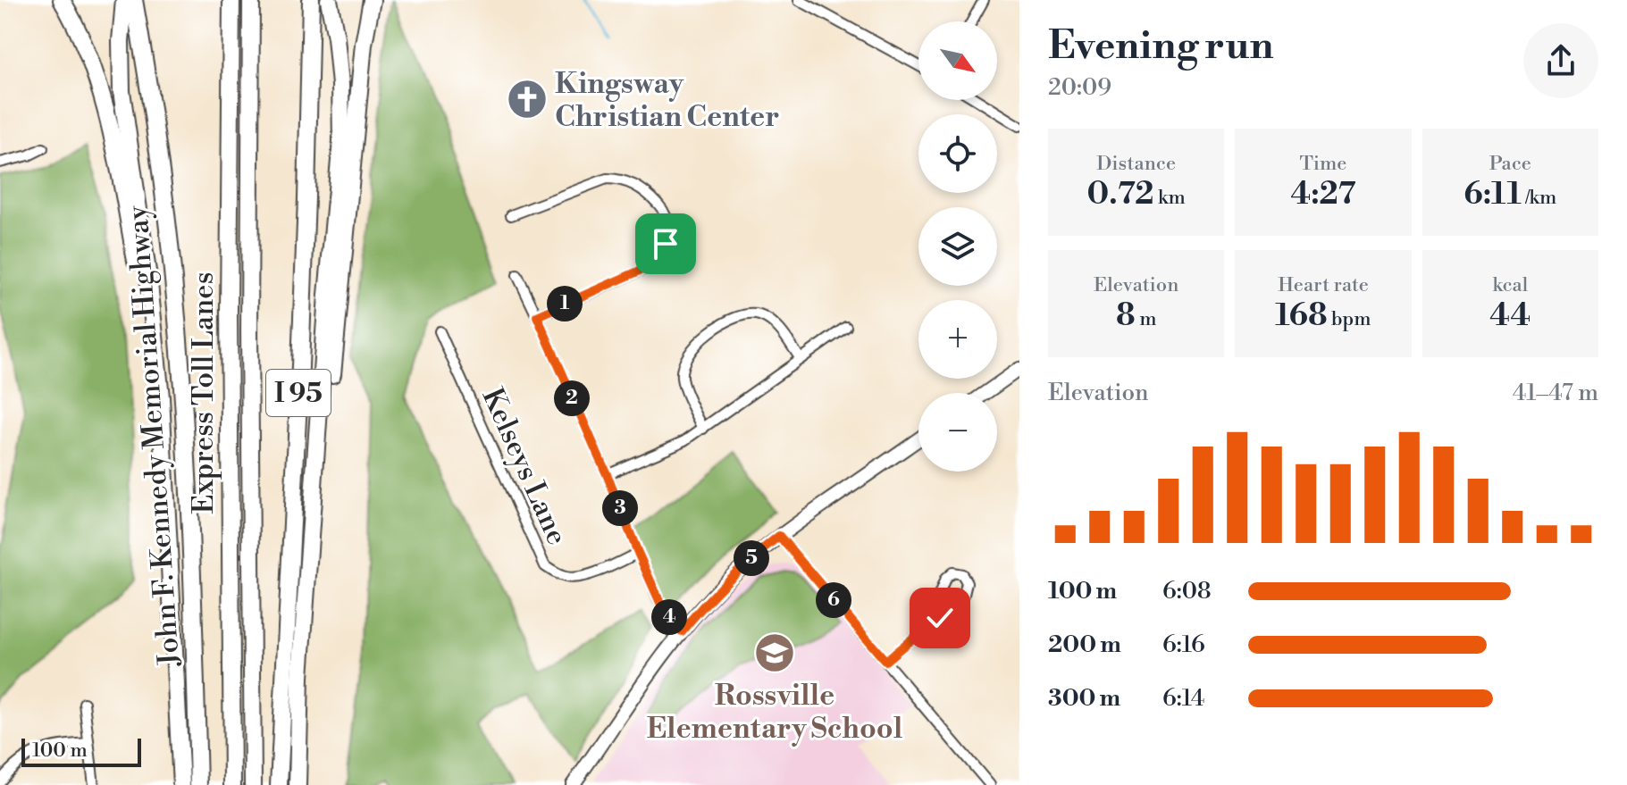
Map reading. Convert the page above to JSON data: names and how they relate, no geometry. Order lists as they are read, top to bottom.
{
  "streets": {
    "highway": ["Express Toll Lanes", "I 95", "John F. Kennedy Memorial Highway"],
    "street": ["Kelseys Lane"]
  },
  "places": {
    "church": ["Kingsway Christian Center"],
    "school or university": ["Rossville Elementary School"]
  },
  "scale_bar": "100 m",
  "north": "bottom right",
  "page": {
    "heading": ["Evening run", "20:09"],
    "map_buttons": ["+", "−"],
    "stats": [
      ["Distance", "0.72 km"],
      ["Time", "4:27"],
      ["Pace", "6:11 /km"],
      ["Elevation", "8 m"],
      ["Heart rate", "168 bpm"],
      ["kcal", "44"]
    ],
    "pins": [
      "1",
      "2",
      "3",
      "5",
      "6",
      "4"
    ],
    "chart": ["Elevation", "41–47 m"],
    "list": [
      {
        "name": "100 m",
        "note": "6:08"
      },
      {
        "name": "200 m",
        "note": "6:16"
      },
      {
        "name": "300 m",
        "note": "6:14"
      }
    ],
    "scale": "100 m"
  }
}
